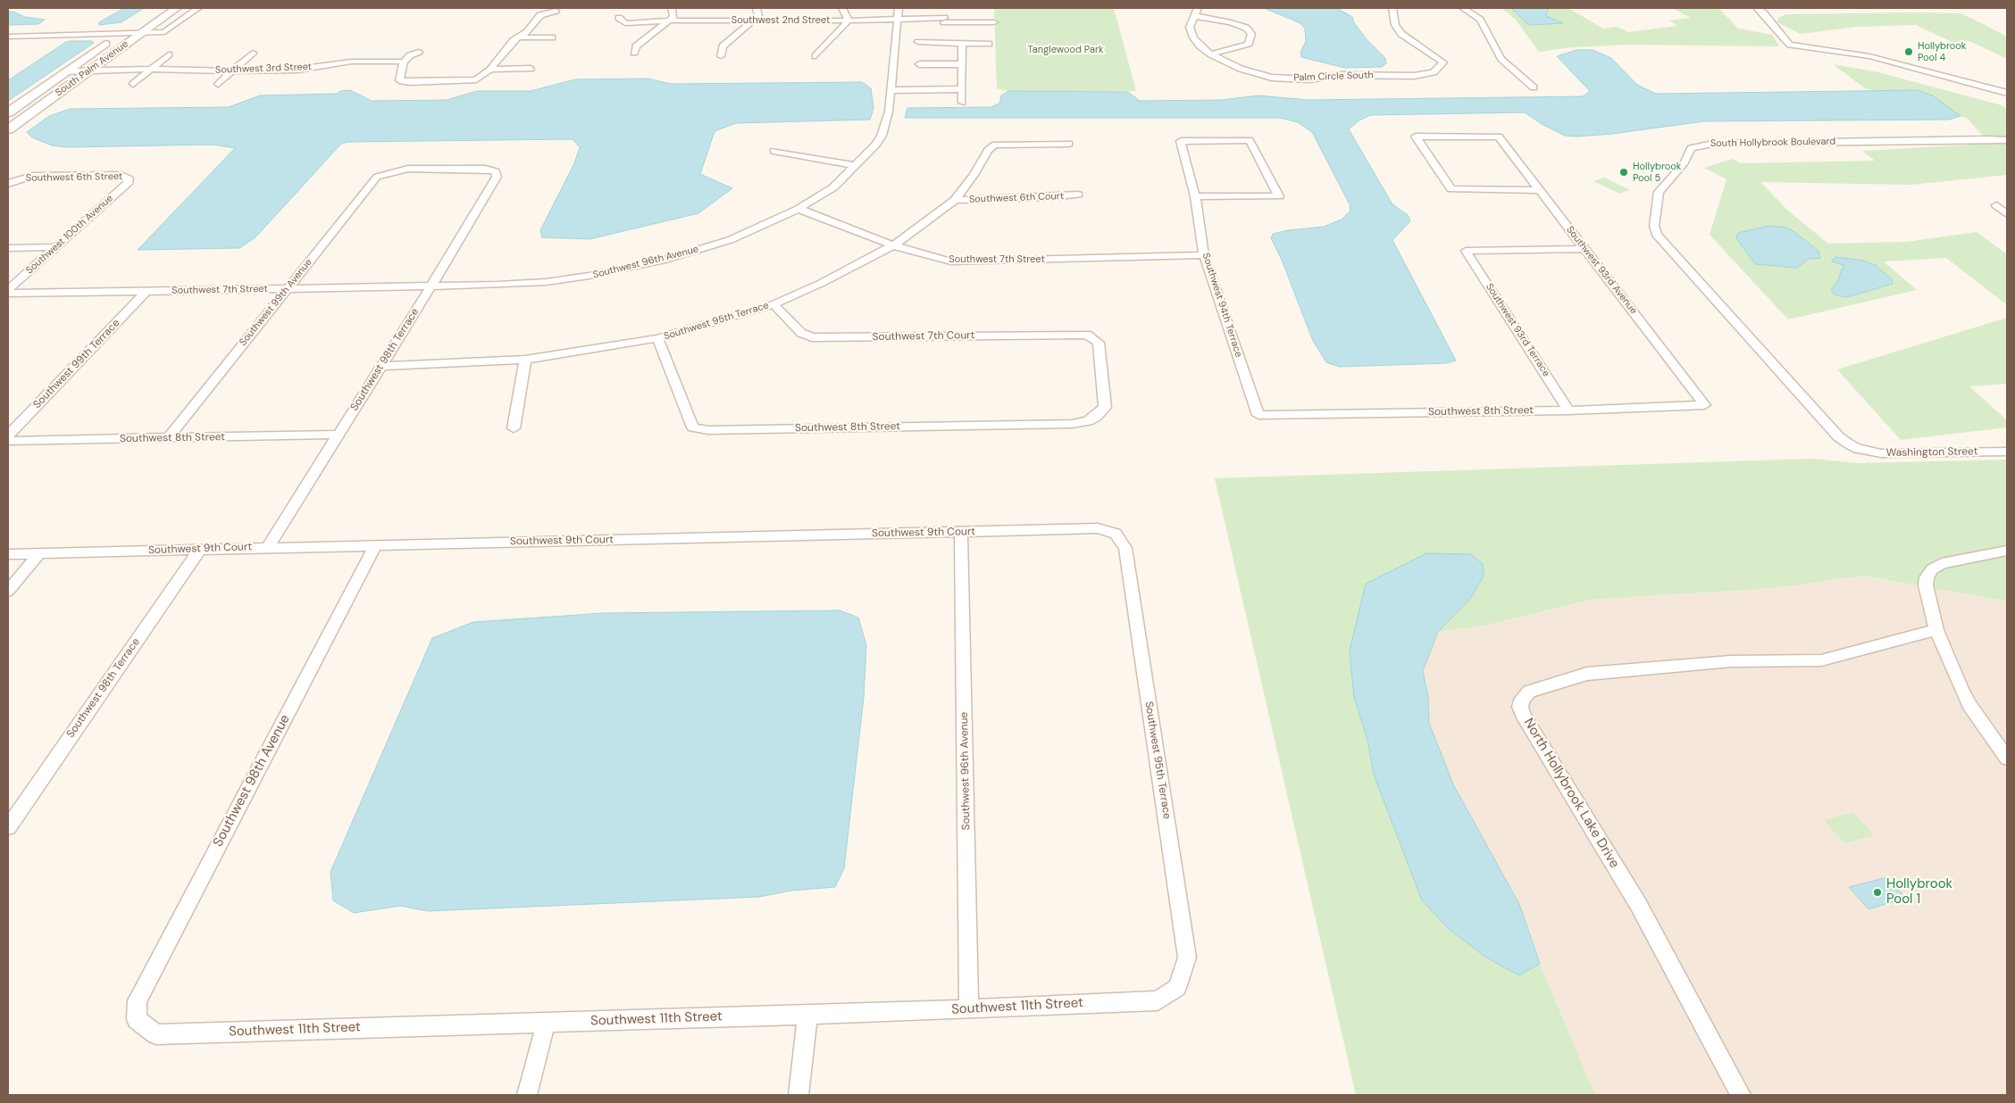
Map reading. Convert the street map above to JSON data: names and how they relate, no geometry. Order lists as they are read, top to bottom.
{
  "streets": {
    "main road": ["South Palm Avenue"],
    "street": [
      "Southwest 2nd Street",
      "Southwest 3rd Street",
      "Palm Circle South",
      "South Hollybrook Boulevard",
      "Southwest 6th Street",
      "Southwest 6th Court",
      "Southwest 100th Avenue",
      "Southwest 7th Street",
      "Southwest 96th Avenue",
      "Southwest 93rd Avenue",
      "Southwest 99th Avenue",
      "Southwest 94th Terrace",
      "Southwest 95th Terrace",
      "Southwest 93rd Terrace",
      "Southwest 7th Court",
      "Southwest 98th Terrace",
      "Southwest 99th Terrace",
      "Southwest 8th Street",
      "Washington Street",
      "Southwest 9th Court",
      "Southwest 98th Avenue",
      "North Hollybrook Lake Drive",
      "Southwest 11th Street"
    ]
  },
  "crossings": [
    ["Southwest 2nd Street", "Southwest 96th Avenue"],
    ["South Palm Avenue", "Southwest 3rd Street"],
    ["South Hollybrook Boulevard", "Washington Street"],
    ["Southwest 6th Street", "Southwest 100th Avenue"],
    ["Southwest 6th Court", "Southwest 95th Terrace"],
    ["Southwest 7th Street", "Southwest 96th Avenue"],
    ["Southwest 7th Street", "Southwest 99th Avenue"],
    ["Southwest 7th Street", "Southwest 94th Terrace"],
    ["Southwest 7th Street", "Southwest 95th Terrace"],
    ["Southwest 7th Street", "Southwest 98th Terrace"],
    ["Southwest 7th Street", "Southwest 99th Terrace"],
    ["Southwest 96th Avenue", "Southwest 98th Terrace"],
    ["Southwest 96th Avenue", "Southwest 9th Court"],
    ["Southwest 96th Avenue", "Southwest 11th Street"],
    ["Southwest 93rd Avenue", "Southwest 93rd Terrace"],
    ["Southwest 93rd Avenue", "Southwest 8th Street"],
    ["Southwest 99th Avenue", "Southwest 98th Terrace"],
    ["Southwest 99th Avenue", "Southwest 8th Street"],
    ["Southwest 94th Terrace", "Southwest 8th Street"],
    ["Southwest 95th Terrace", "Southwest 7th Court"],
    ["Southwest 95th Terrace", "Southwest 98th Terrace"],
    ["Southwest 95th Terrace", "Southwest 8th Street"],
    ["Southwest 95th Terrace", "Southwest 9th Court"],
    ["Southwest 95th Terrace", "Southwest 11th Street"],
    ["Southwest 93rd Terrace", "Southwest 8th Street"],
    ["Southwest 7th Court", "Southwest 8th Street"],
    ["Southwest 98th Terrace", "Southwest 8th Street"],
    ["Southwest 98th Terrace", "Southwest 9th Court"],
    ["Southwest 9th Court", "Southwest 98th Avenue"],
    ["Southwest 98th Avenue", "Southwest 11th Street"]
  ],
  "parks": ["Tanglewood Park"],
  "places": ["Hollybrook Pool 4", "Hollybrook Pool 5", "Hollybrook Pool 1"]
}
